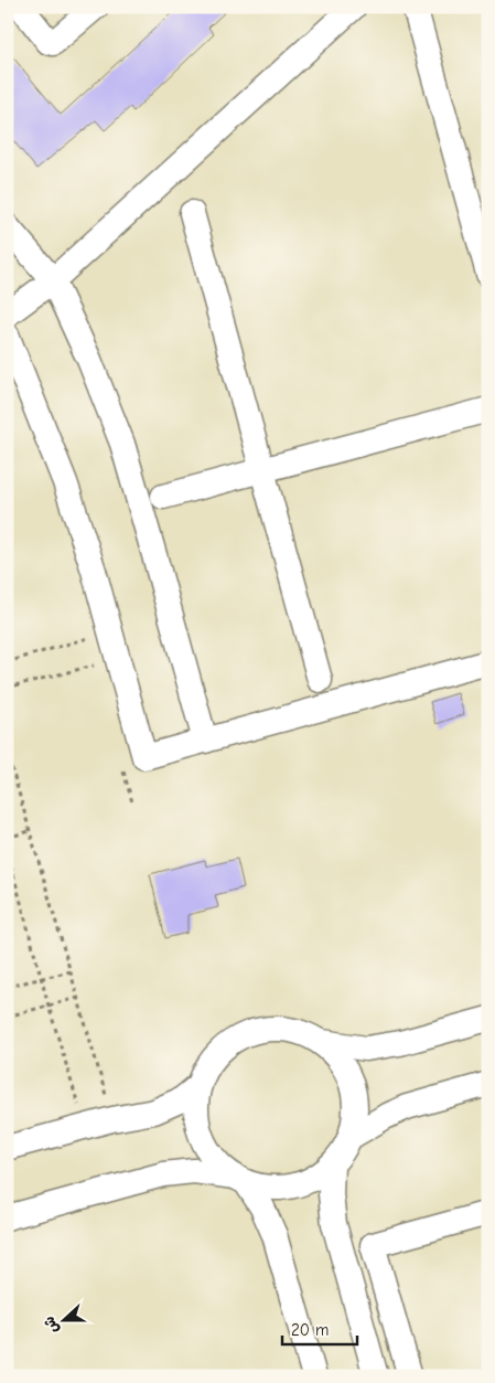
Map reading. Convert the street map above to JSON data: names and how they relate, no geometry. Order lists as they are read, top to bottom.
{
  "scale_bar": "20 m",
  "north": "left"
}
